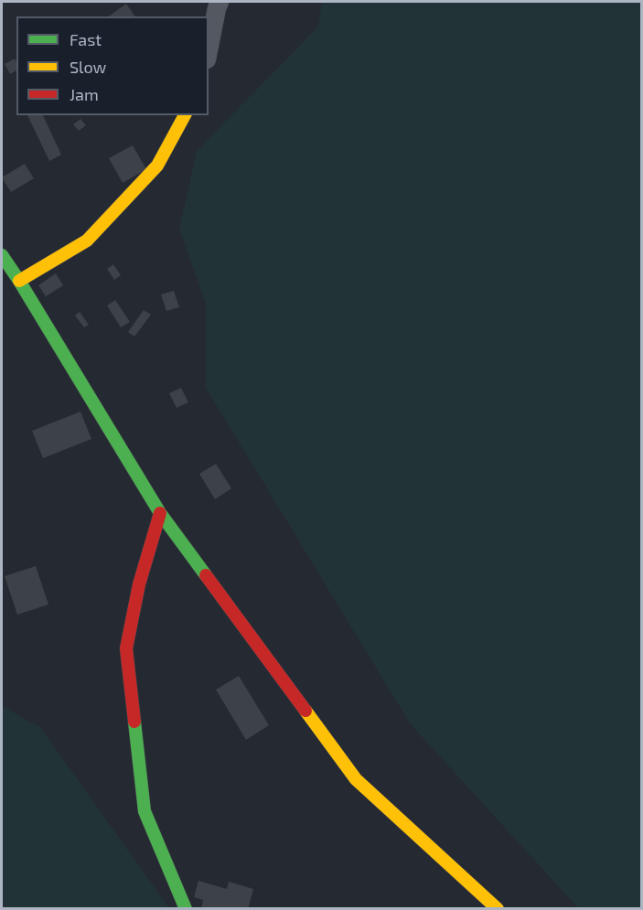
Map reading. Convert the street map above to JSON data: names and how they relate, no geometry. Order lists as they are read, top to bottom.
{
  "legend": ["Fast", "Slow", "Jam"]
}
